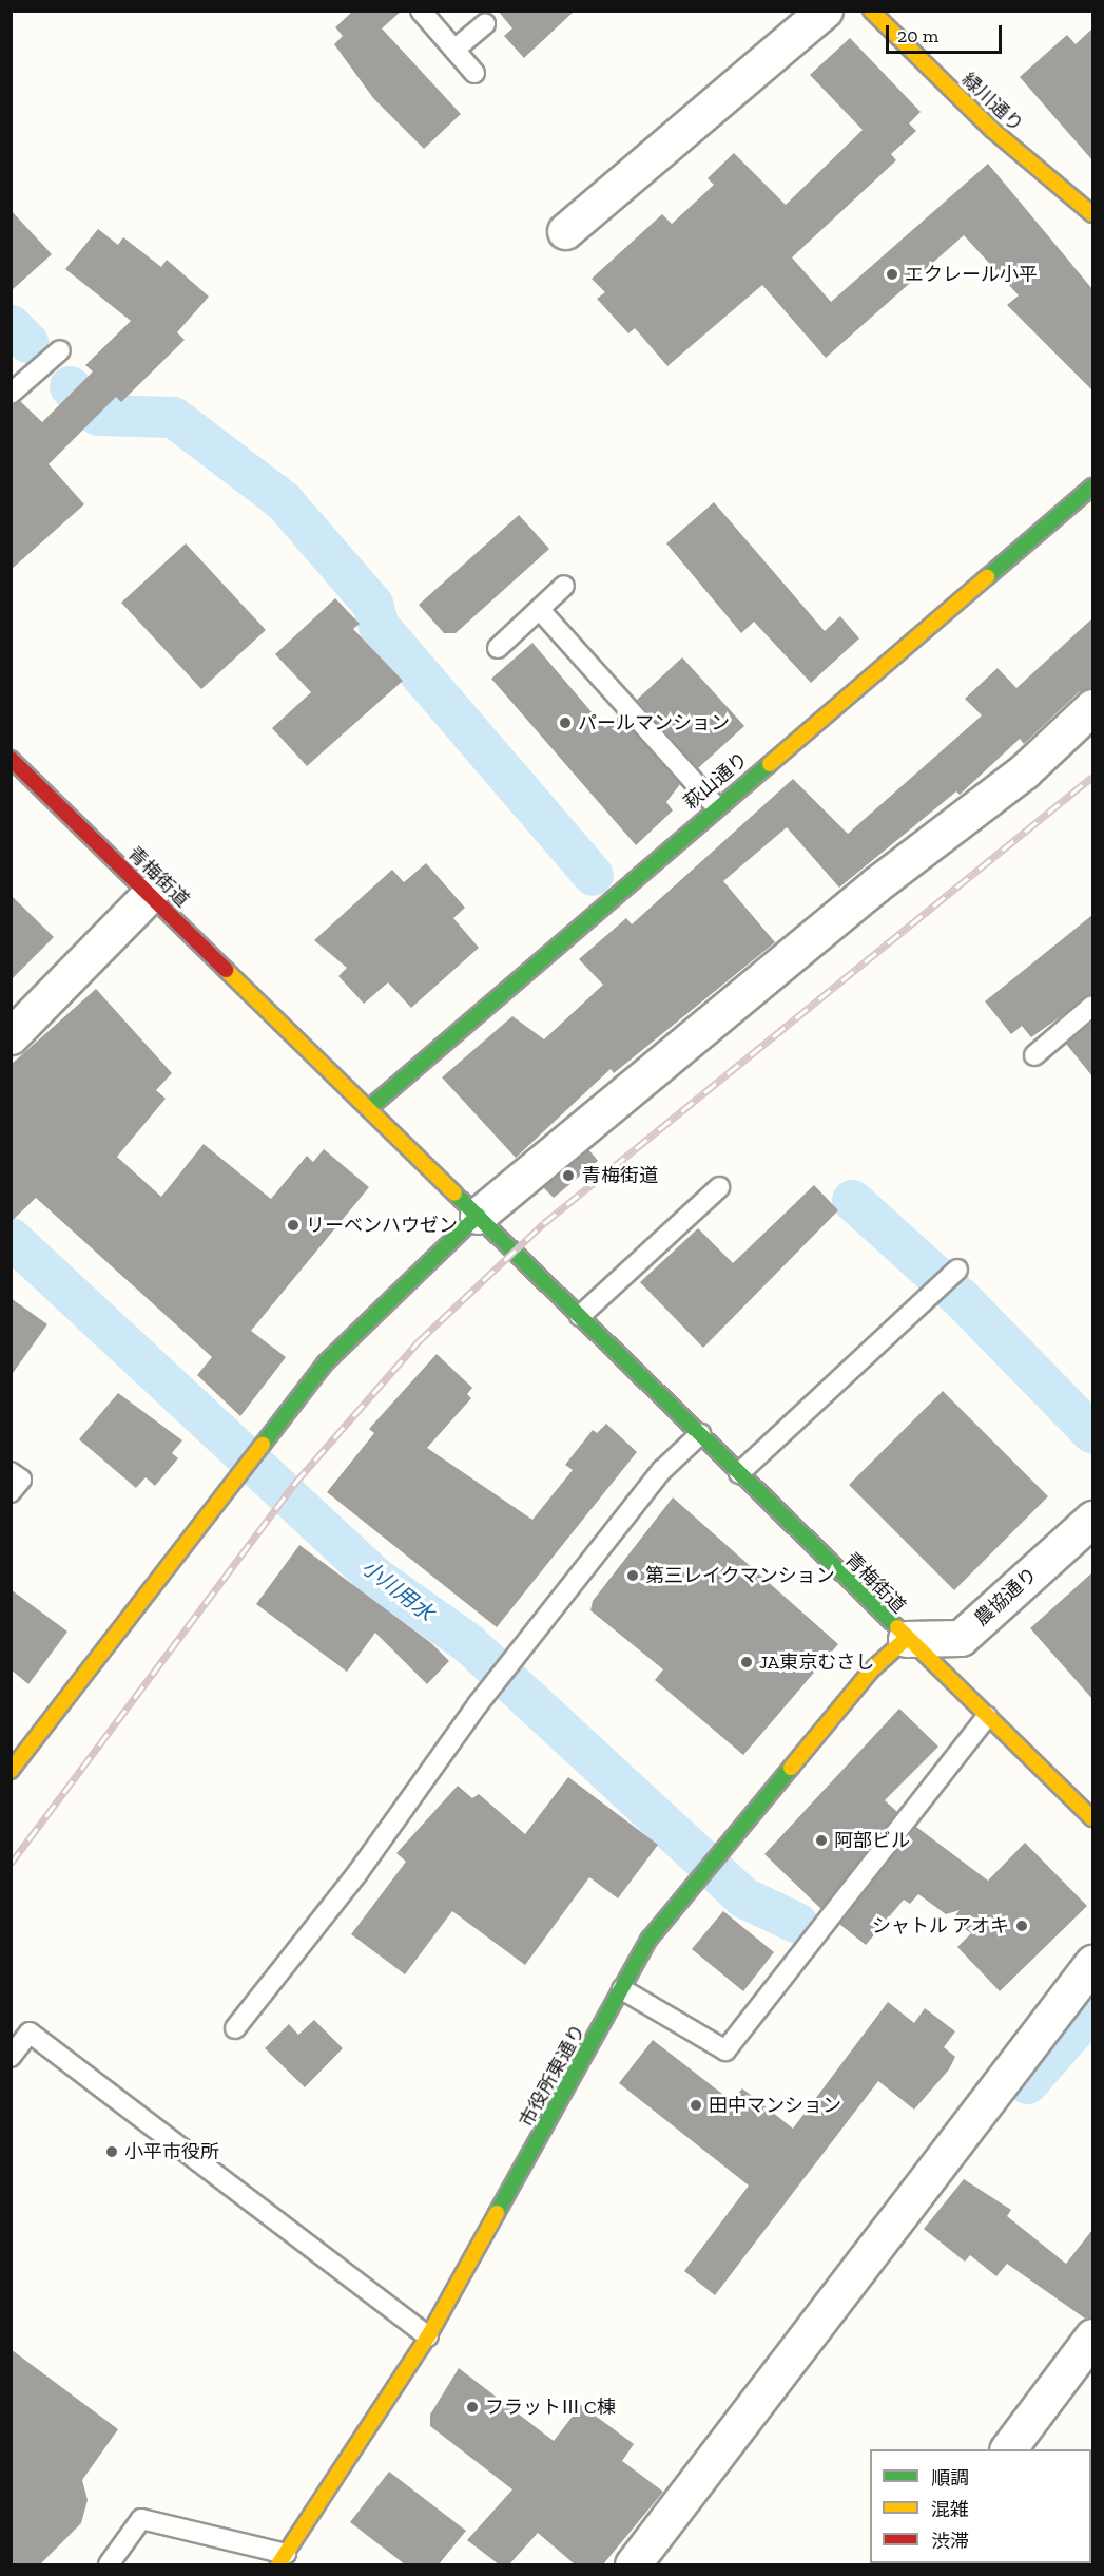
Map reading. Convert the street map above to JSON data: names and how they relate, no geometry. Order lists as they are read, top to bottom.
{
  "streets": {
    "street": [
      "緑川通り",
      "萩山通り",
      "青梅街道",
      "農協通り",
      "市役所東通り"
    ]
  },
  "crossings": [
    ["萩山通り", "青梅街道"],
    ["青梅街道", "農協通り"],
    ["青梅街道", "市役所東通り"],
    ["農協通り", "市役所東通り"]
  ],
  "water": ["小川用水"],
  "places": [
    "エクレール小平",
    "パールマンション",
    "青梅街道",
    "リーベンハウゼン",
    "第三レイクマンション",
    "JA東京むさし",
    "阿部ビル",
    "シャトル アオキ",
    "田中マンション",
    "小平市役所",
    "フラットⅢ C棟"
  ],
  "legend": ["順調", "混雑", "渋滞"],
  "scale_bar": "20 m"
}
